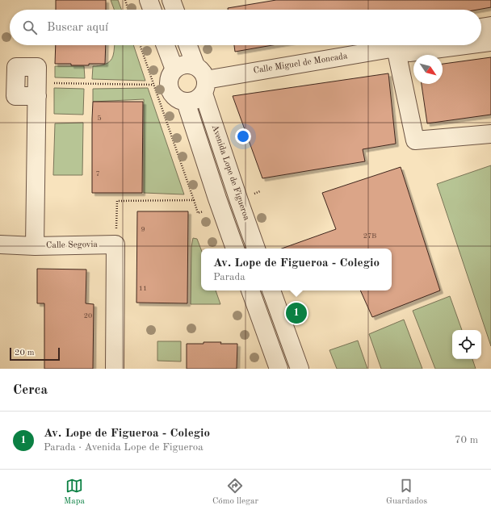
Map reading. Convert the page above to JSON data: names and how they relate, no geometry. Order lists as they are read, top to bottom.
{
  "streets": {
    "street": ["Calle Miguel de Moncada", "Avenida Lope de Figueroa", "Calle Segovia"]
  },
  "crossings": [
    ["Calle Miguel de Moncada", "Avenida Lope de Figueroa"]
  ],
  "house_numbers": [
    "5",
    "7",
    "9",
    "27B",
    "11",
    "20"
  ],
  "scale_bar": "20 m",
  "north": "bottom right",
  "page": {
    "search": "Buscar aquí",
    "popup": ["Av. Lope de Figueroa - Colegio", "Parada"],
    "pins": "1",
    "scale": "20 m",
    "heading": "Cerca",
    "list": [
      {
        "mark": "1",
        "name": "Av. Lope de Figueroa - Colegio",
        "note": "Parada · Avenida Lope de Figueroa",
        "value": "70 m"
      }
    ],
    "nav": ["Mapa", "Cómo llegar", "Guardados"]
  }
}
